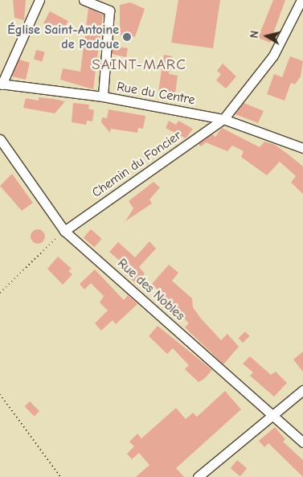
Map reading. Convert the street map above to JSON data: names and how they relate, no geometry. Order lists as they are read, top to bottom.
{
  "streets": {
    "street": ["Rue du Centre", "Chemin du Foncier", "Rue des Nobles"]
  },
  "crossings": [
    ["Rue du Centre", "Chemin du Foncier"],
    ["Chemin du Foncier", "Rue des Nobles"]
  ],
  "districts": ["SAINT-MARC"],
  "places": ["Église Saint-Antoine de Padoue"],
  "north": "left"
}
